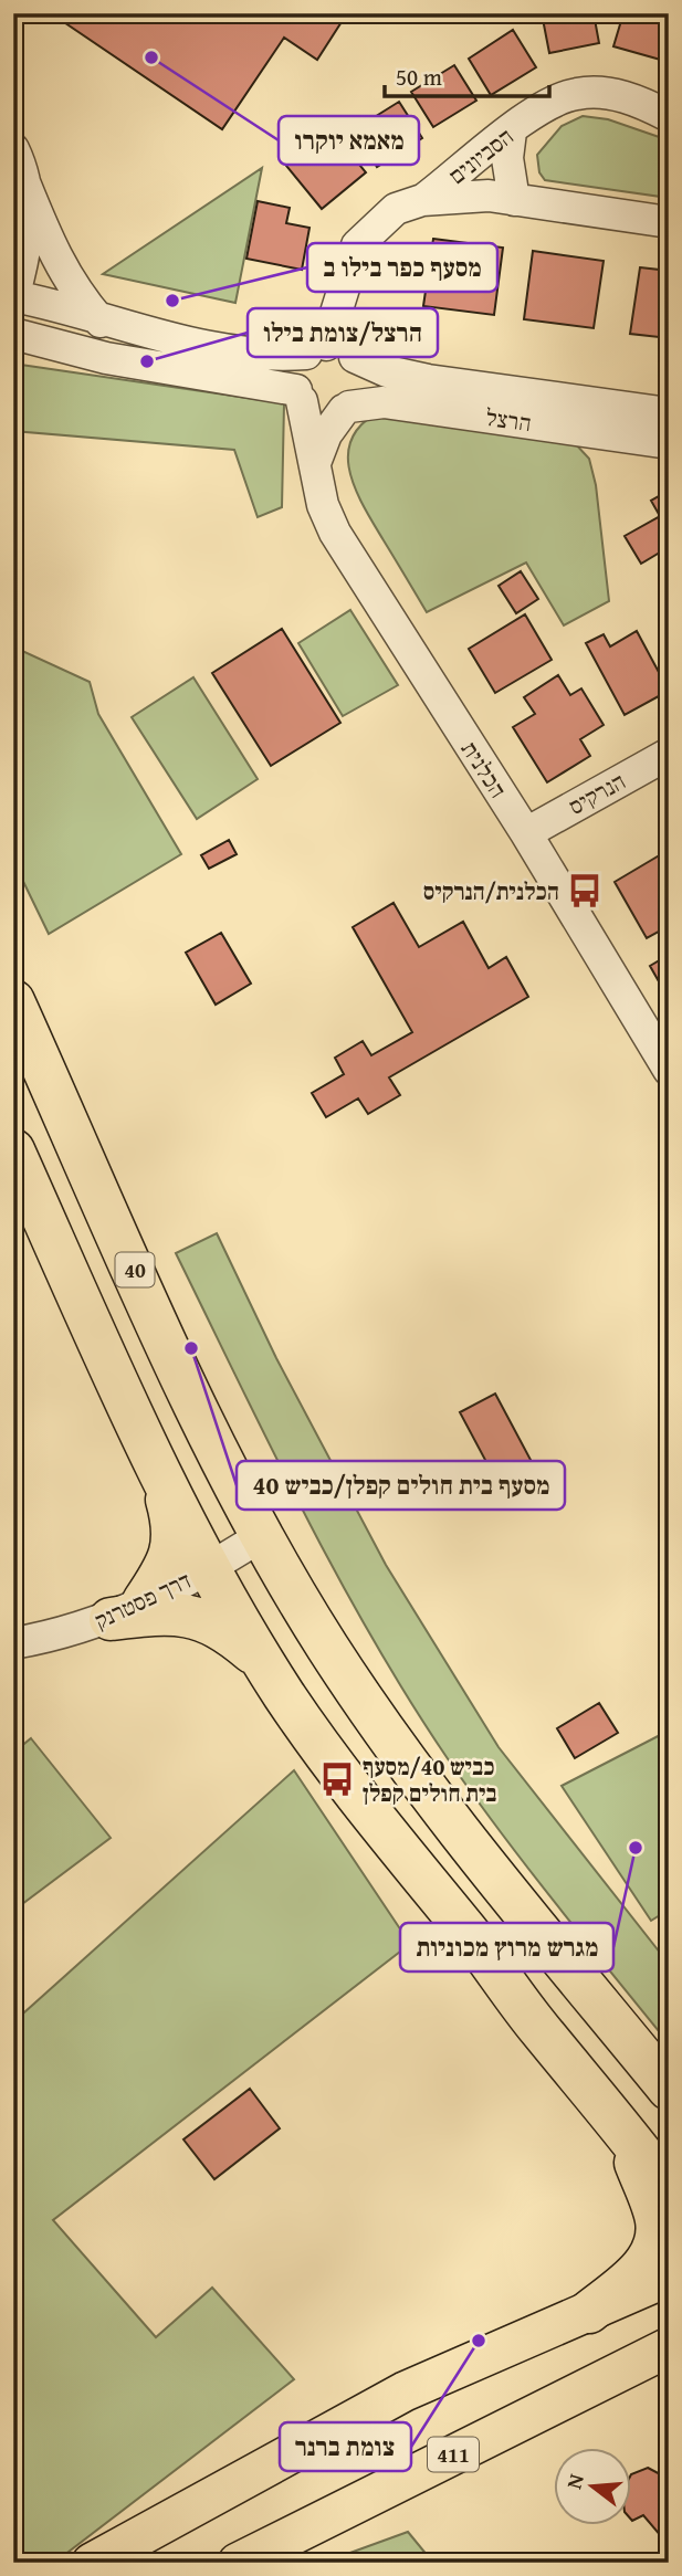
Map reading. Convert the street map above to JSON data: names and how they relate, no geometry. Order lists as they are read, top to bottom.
{
  "streets": {
    "highway": ["40"],
    "main road": ["411"],
    "street": [
      "הסביונים",
      "הרצל",
      "הכלנית",
      "הנרקיס",
      "דרך פסטרנק"
    ]
  },
  "crossings": [
    ["הסביונים", "הרצל"],
    ["הסביונים", "הכלנית"],
    ["הרצל", "הכלנית"],
    ["הכלנית", "הנרקיס"],
    ["40", "דרך פסטרנק"]
  ],
  "places": {
    "other": [
      "מאמא יוקרו",
      "מסעף כפר בילו ב",
      "הרצל/צומת בילו",
      "מסעף בית חולים קפלן/כביש 40",
      "מגרש מרוץ מכוניות",
      "צומת ברנר"
    ],
    "bus stop": ["הכלנית/הנרקיס", "כביש 40/מסעף בית חולים קפלן"]
  },
  "scale_bar": "50 m",
  "north": "left"
}
